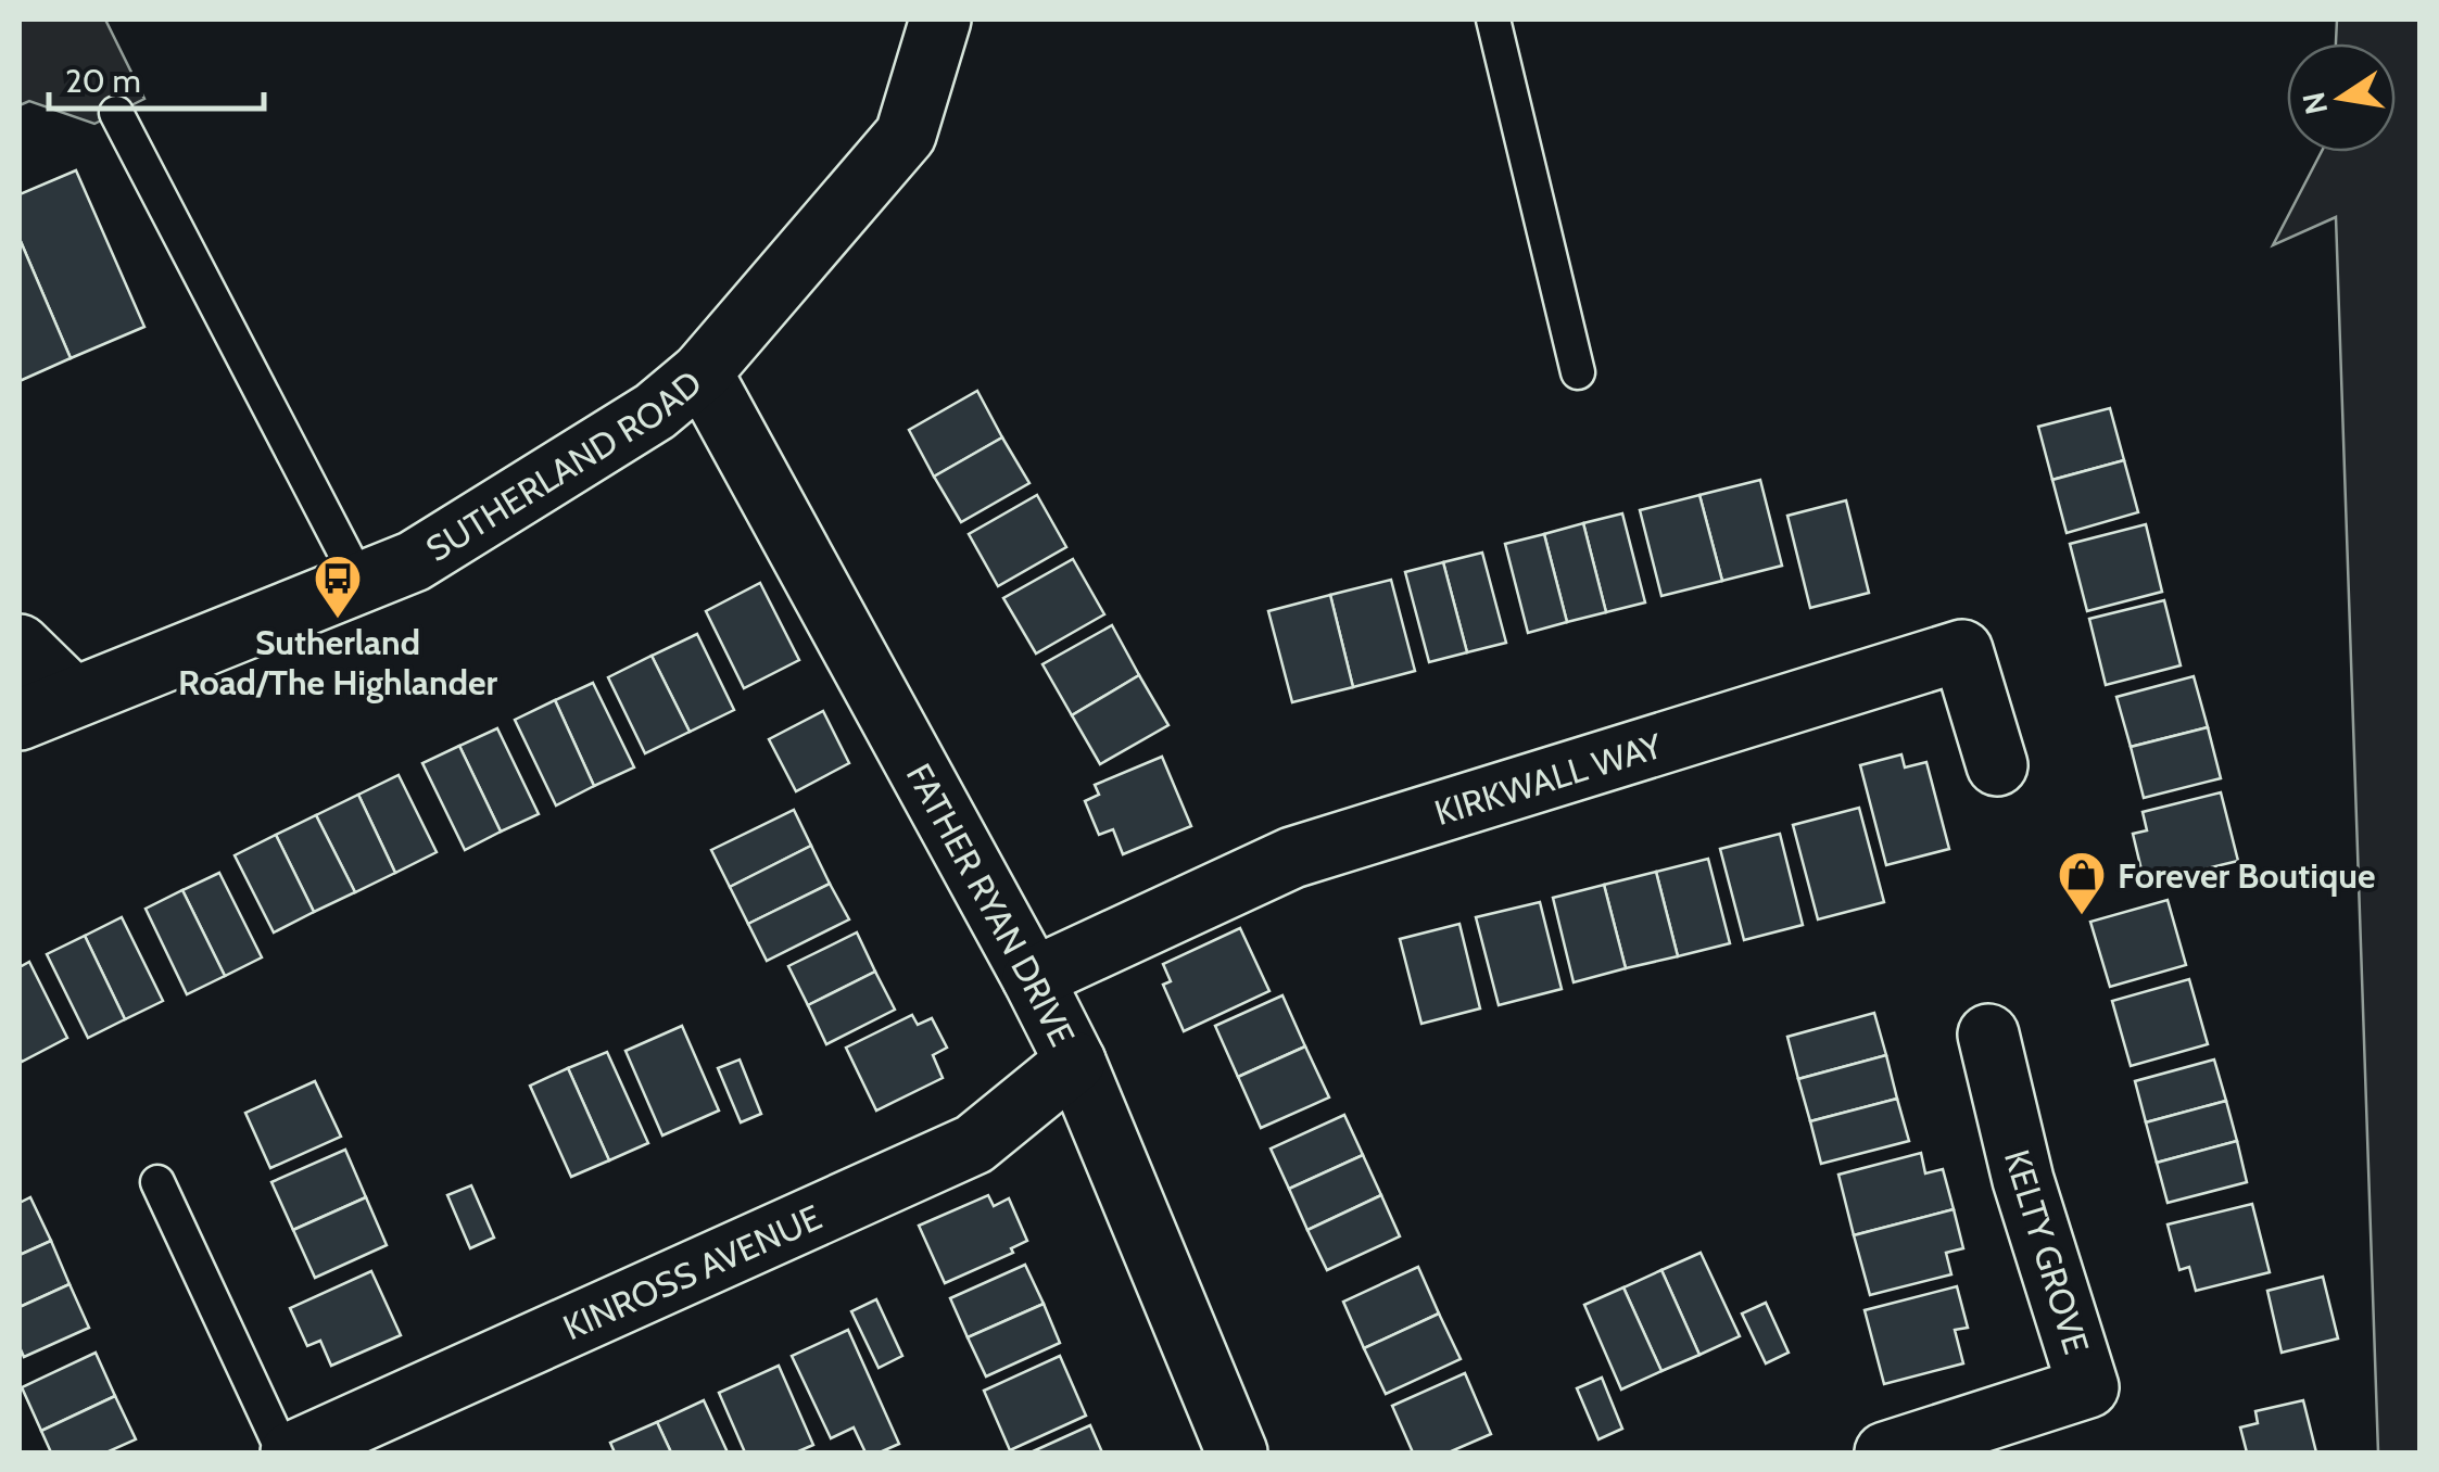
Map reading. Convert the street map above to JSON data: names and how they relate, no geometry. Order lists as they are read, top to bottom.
{
  "streets": {
    "street": [
      "SUTHERLAND ROAD",
      "KIRKWALL WAY",
      "FATHER RYAN DRIVE",
      "KELTY GROVE",
      "KINROSS AVENUE"
    ]
  },
  "crossings": [
    ["SUTHERLAND ROAD", "FATHER RYAN DRIVE"],
    ["KIRKWALL WAY", "FATHER RYAN DRIVE"],
    ["FATHER RYAN DRIVE", "KINROSS AVENUE"]
  ],
  "places": {
    "bus stop": ["Sutherland Road/The Highlander"],
    "shop": ["Forever Boutique"]
  },
  "scale_bar": "20 m",
  "north": "left"
}
